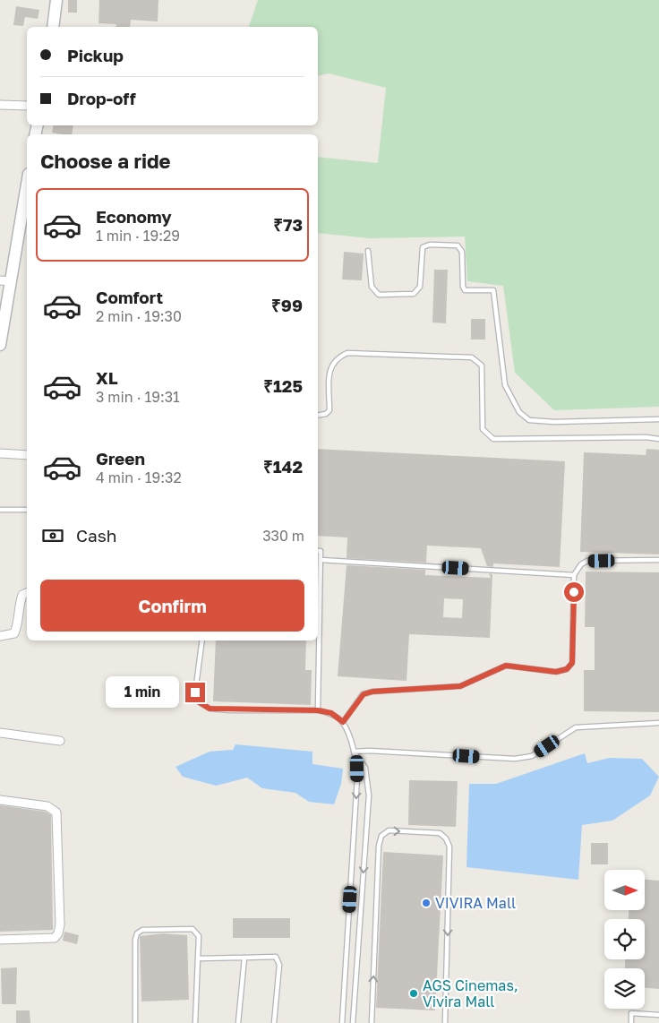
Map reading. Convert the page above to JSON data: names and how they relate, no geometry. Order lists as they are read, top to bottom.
{
  "places": ["VIVIRA Mall", "AGS Cinemas, Vivira Mall"],
  "north": "right",
  "page": {
    "banner": ["Pickup", "Drop-off"],
    "heading": "Choose a ride",
    "list": [
      {
        "name": "Economy",
        "note": "1 min · 19:29",
        "value": "₹73"
      },
      {
        "name": "Comfort",
        "note": "2 min · 19:30",
        "value": "₹99"
      },
      {
        "name": "XL",
        "note": "3 min · 19:31",
        "value": "₹125"
      },
      {
        "name": "Green",
        "note": "4 min · 19:32",
        "value": "₹142"
      }
    ],
    "pay": ["Cash", "330 m"],
    "buttons": "Confirm",
    "bubble": "1 min"
  }
}
